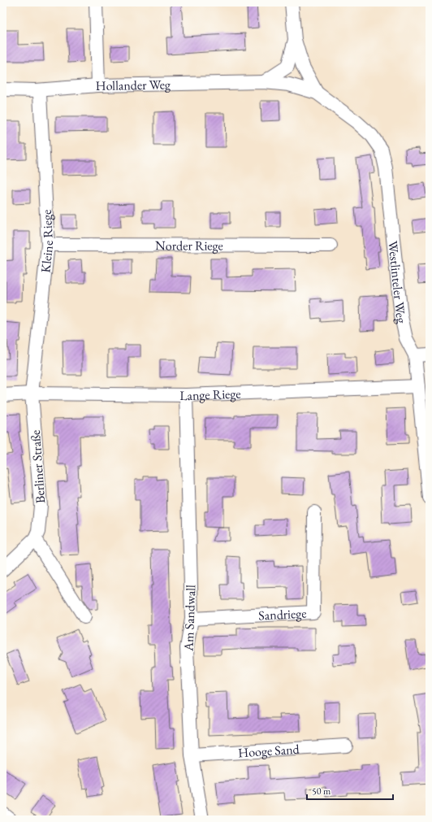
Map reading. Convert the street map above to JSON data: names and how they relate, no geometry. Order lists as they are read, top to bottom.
{
  "streets": {
    "street": [
      "Hollander Weg",
      "Kleine Riege",
      "Norder Riege",
      "Westlinteler Weg",
      "Lange Riege",
      "Berliner Straße",
      "Sandriege",
      "Am Sandwall",
      "Hooge Sand"
    ]
  },
  "crossings": [
    ["Hollander Weg", "Kleine Riege"],
    ["Hollander Weg", "Westlinteler Weg"],
    ["Kleine Riege", "Norder Riege"],
    ["Kleine Riege", "Lange Riege"],
    ["Kleine Riege", "Berliner Straße"],
    ["Westlinteler Weg", "Lange Riege"],
    ["Lange Riege", "Berliner Straße"],
    ["Lange Riege", "Am Sandwall"],
    ["Sandriege", "Am Sandwall"],
    ["Am Sandwall", "Hooge Sand"]
  ],
  "scale_bar": "50 m"
}
